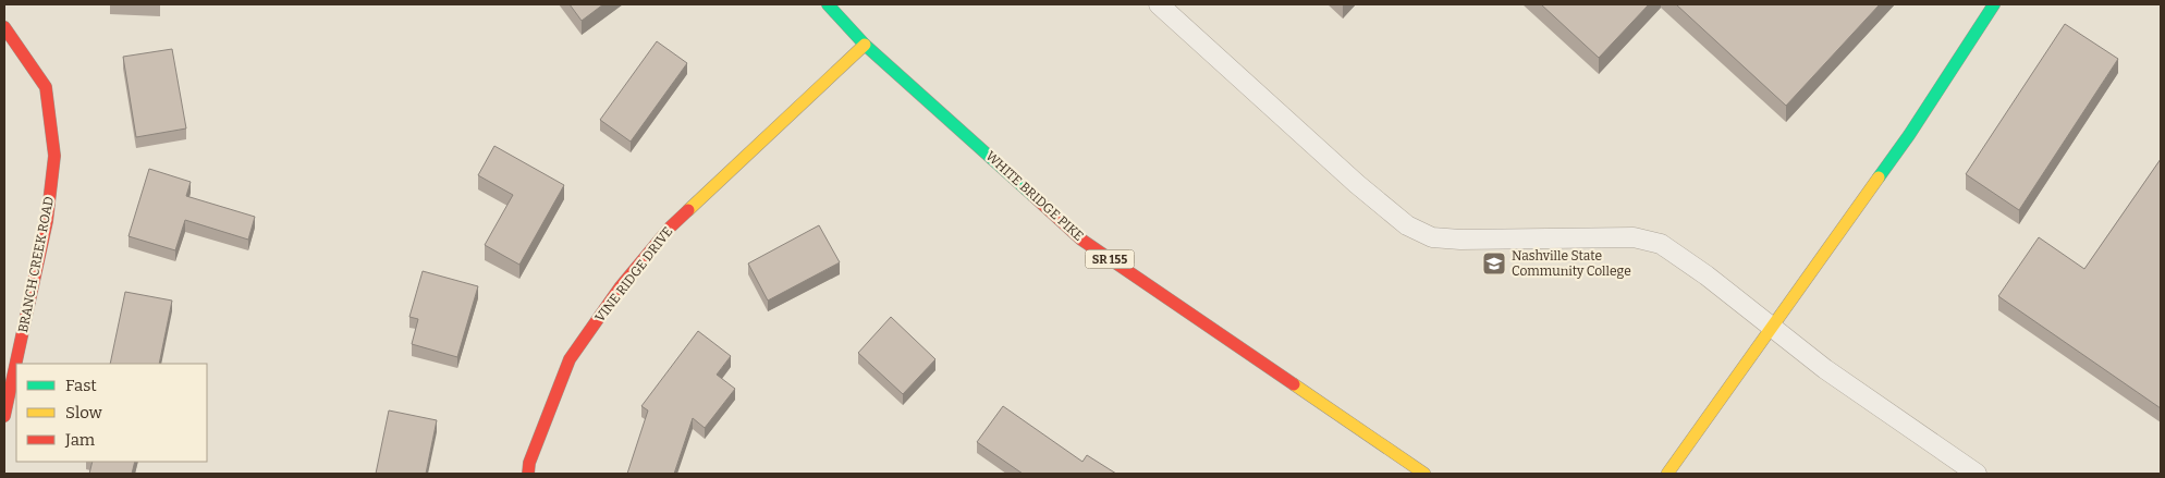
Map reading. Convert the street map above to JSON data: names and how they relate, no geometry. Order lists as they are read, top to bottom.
{
  "streets": {
    "street": [
      "WHITE BRIDGE PIKE",
      "SR 155",
      "BRANCH CREEK ROAD",
      "VINE RIDGE DRIVE"
    ]
  },
  "crossings": [
    ["WHITE BRIDGE PIKE", "VINE RIDGE DRIVE"]
  ],
  "places": {
    "school or university": ["Nashville State Community College"]
  },
  "legend": ["Fast", "Slow", "Jam"]
}
